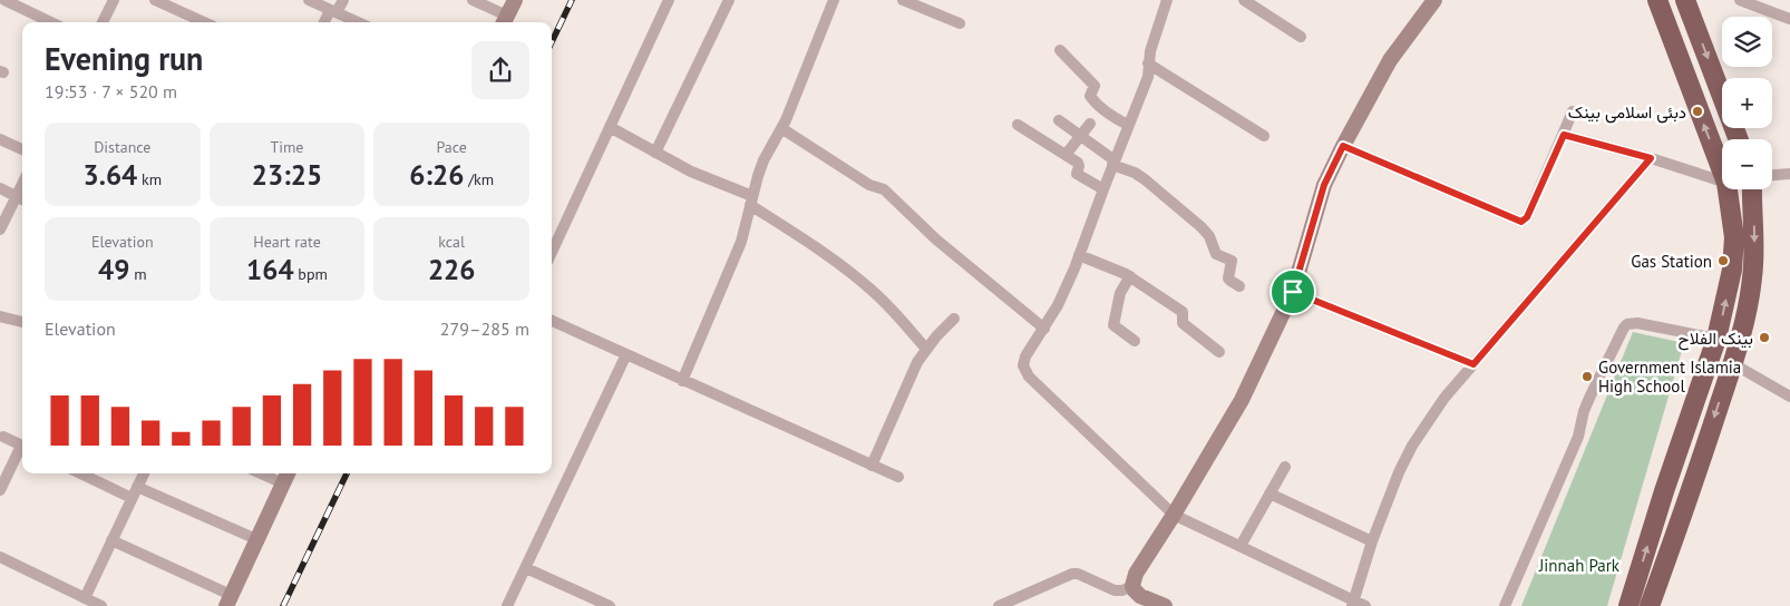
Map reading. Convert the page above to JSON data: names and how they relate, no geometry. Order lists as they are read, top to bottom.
{
  "parks": ["Jinnah Park"],
  "places": [
    "دبئی اسلامی بینک",
    "Gas Station",
    "بینک الفلاح",
    "Government Islamia High School"
  ],
  "page": {
    "map_buttons": ["+", "−"],
    "heading": ["Evening run", "19:53 · 7 × 520 m"],
    "stats": [
      ["Distance", "3.64 km"],
      ["Time", "23:25"],
      ["Pace", "6:26 /km"],
      ["Elevation", "49 m"],
      ["Heart rate", "164 bpm"],
      ["kcal", "226"]
    ],
    "chart": ["Elevation", "279–285 m"]
  }
}
